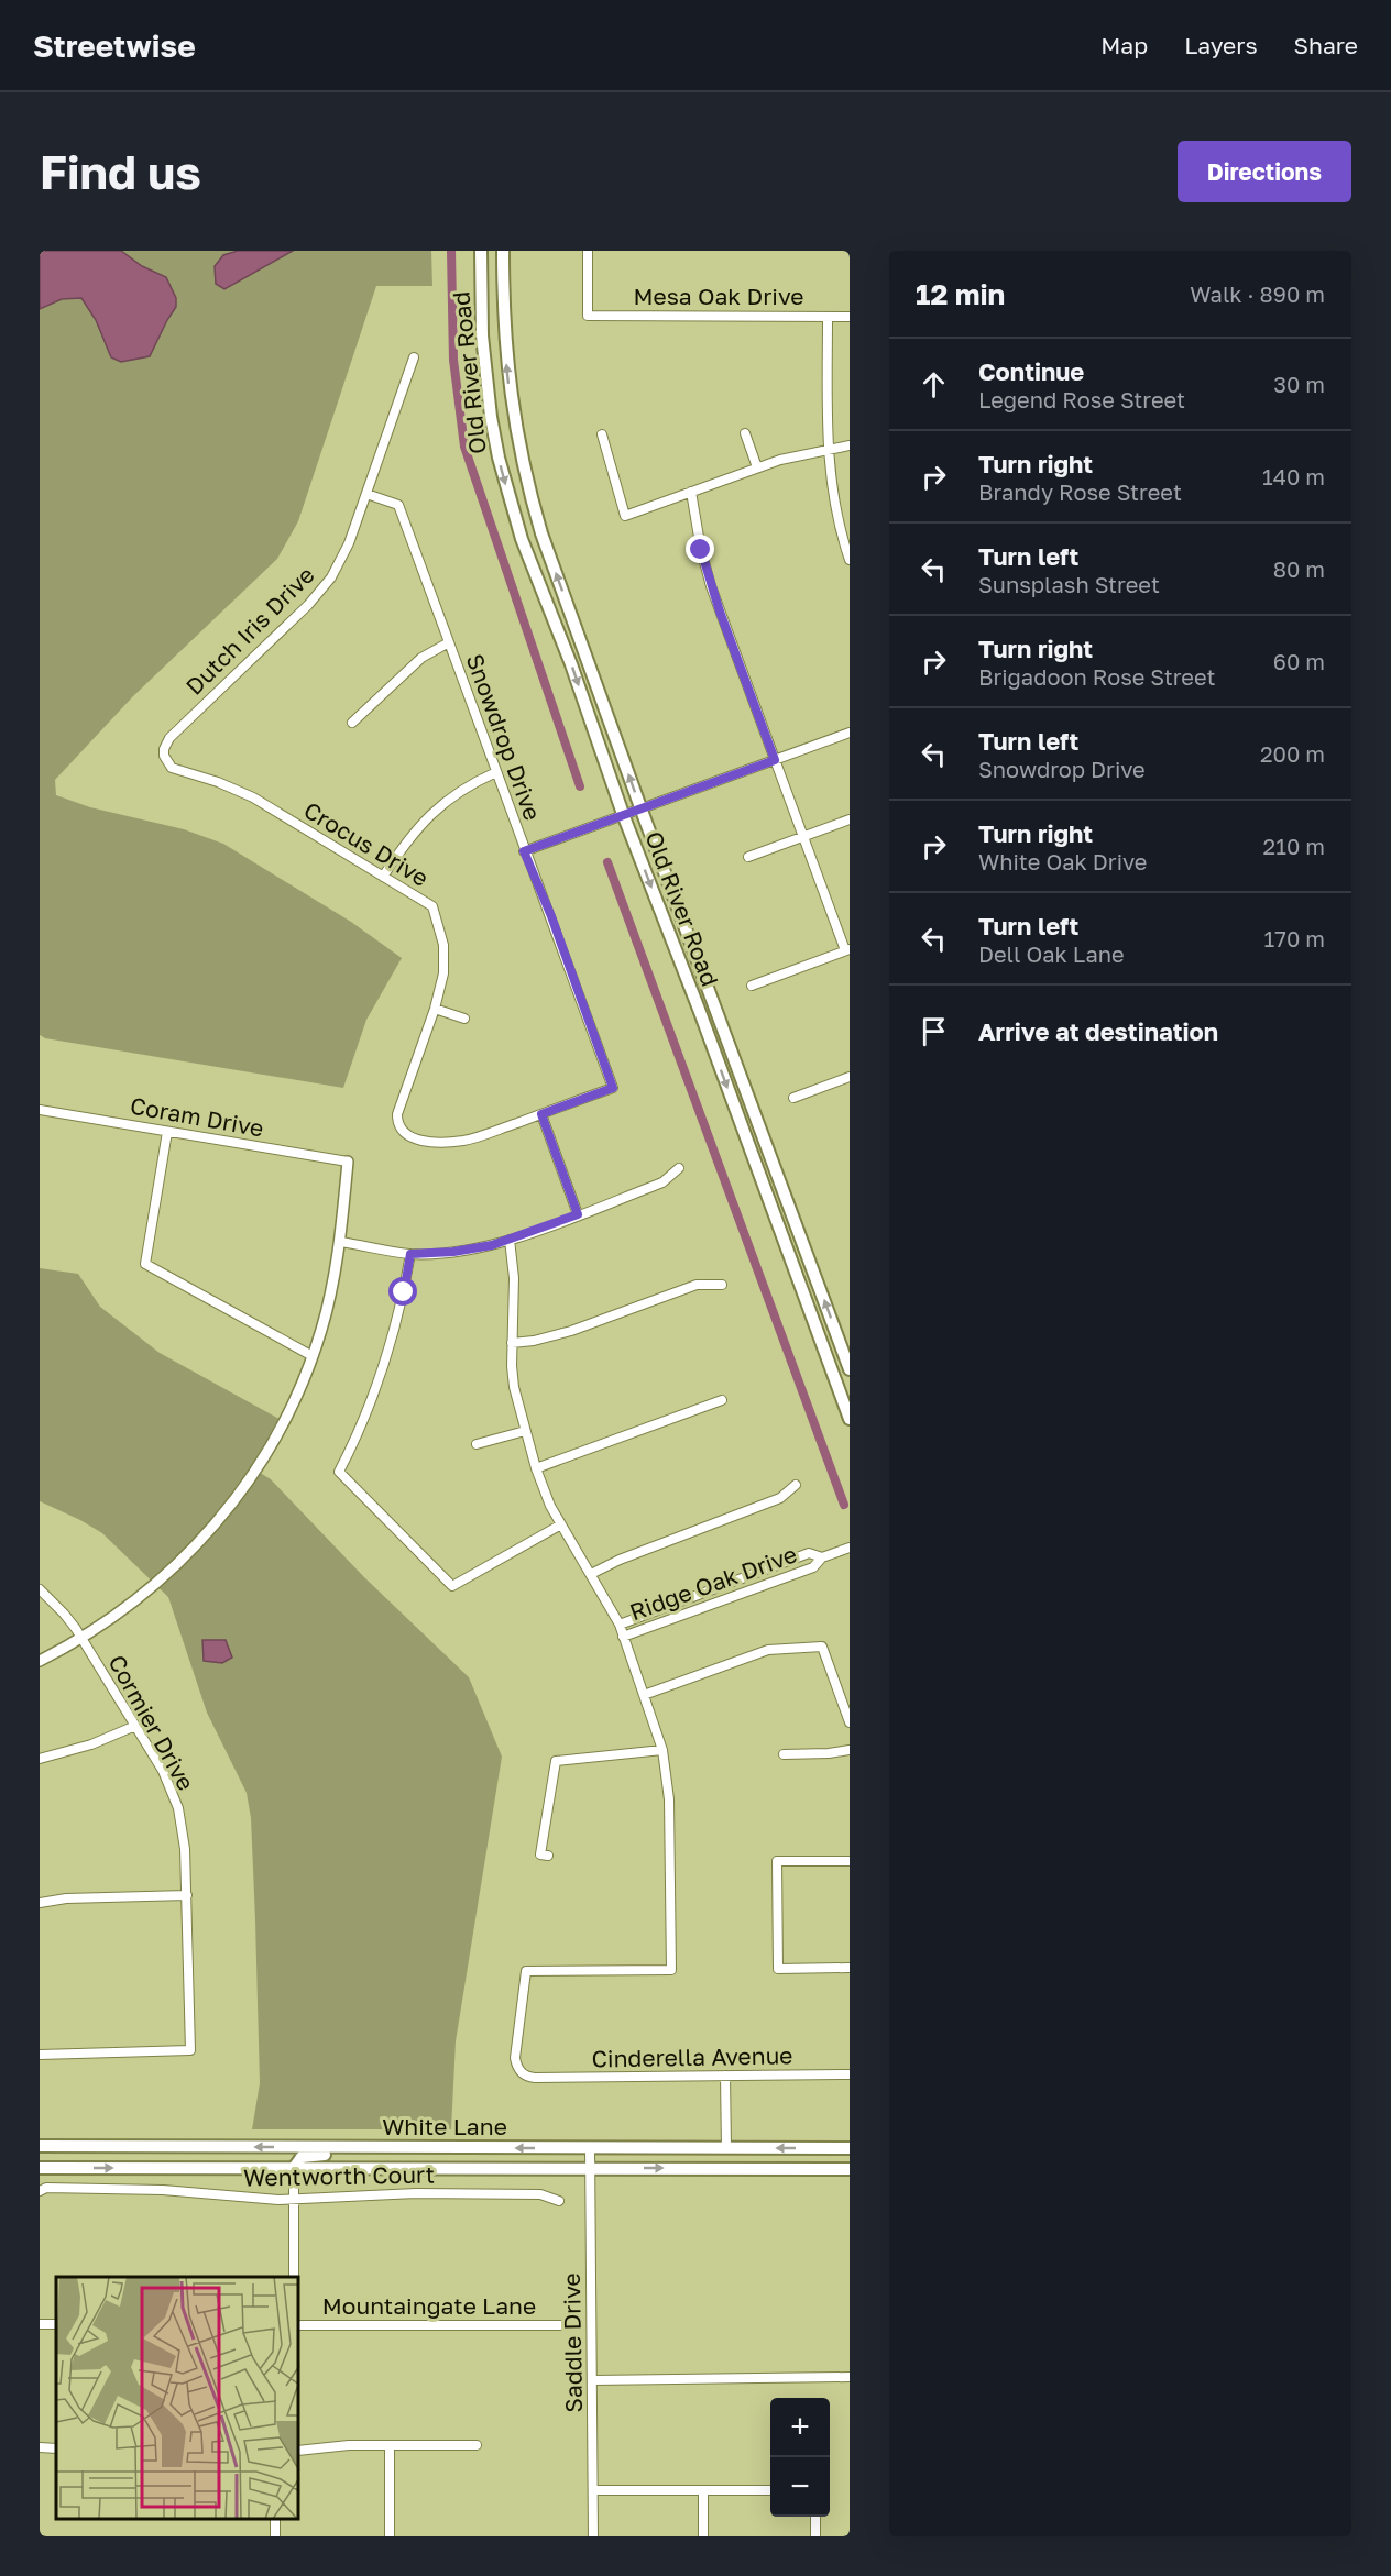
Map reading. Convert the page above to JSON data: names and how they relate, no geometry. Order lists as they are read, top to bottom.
{
  "streets": {
    "main road": ["Old River Road", "White Lane"],
    "street": [
      "Mesa Oak Drive",
      "Dutch Iris Drive",
      "Snowdrop Drive",
      "Crocus Drive",
      "Coram Drive",
      "Ridge Oak Drive",
      "Cormier Drive",
      "Cinderella Avenue",
      "Wentworth Court",
      "Mountaingate Lane",
      "Saddle Drive"
    ]
  },
  "crossings": [
    ["Dutch Iris Drive", "Snowdrop Drive"],
    ["Dutch Iris Drive", "Crocus Drive"],
    ["Snowdrop Drive", "Crocus Drive"],
    ["White Lane", "Saddle Drive"]
  ],
  "page": {
    "header": "Streetwise",
    "nav": ["Map", "Layers", "Share"],
    "buttons": "Directions",
    "title": "Find us",
    "heading": ["12 min", "Walk · 890 m"],
    "list": [
      ["Continue", "Legend Rose Street", "30 m"],
      ["Turn right", "Brandy Rose Street", "140 m"],
      ["Turn left", "Sunsplash Street", "80 m"],
      ["Turn right", "Brigadoon Rose Street", "60 m"],
      ["Turn left", "Snowdrop Drive", "200 m"],
      ["Turn right", "White Oak Drive", "210 m"],
      ["Turn left", "Dell Oak Lane", "170 m"],
      "Arrive at destination"
    ],
    "map_buttons": ["+", "−"]
  }
}
